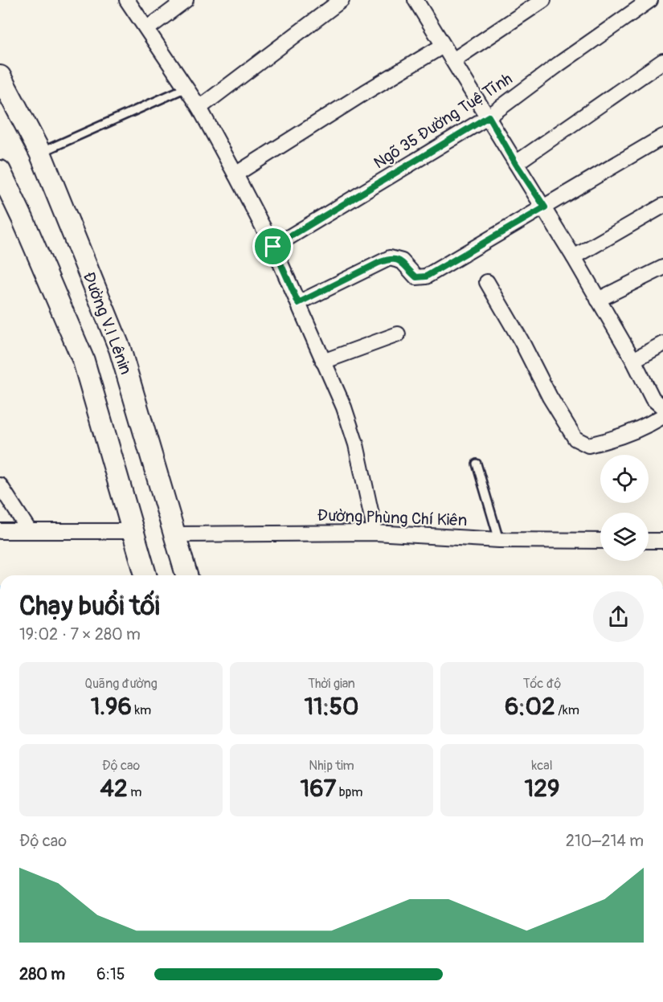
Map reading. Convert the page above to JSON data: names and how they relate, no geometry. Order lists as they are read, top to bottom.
{
  "streets": {
    "main road": ["Đường V.I Lênin"],
    "street": ["Ngõ 35 Đường Tuệ Tĩnh", "Đường Phùng Chí Kiên"]
  },
  "crossings": [
    ["Đường V.I Lênin", "Đường Phùng Chí Kiên"]
  ],
  "page": {
    "heading": ["Chạy buổi tối", "19:02 · 7 × 280 m"],
    "stats": [
      ["Quãng đường", "1.96 km"],
      ["Thời gian", "11:50"],
      ["Tốc độ", "6:02 /km"],
      ["Độ cao", "42 m"],
      ["Nhịp tim", "167 bpm"],
      ["kcal", "129"]
    ],
    "chart": ["Độ cao", "210–214 m"],
    "list": [
      {
        "name": "280 m",
        "note": "6:15"
      }
    ]
  }
}
